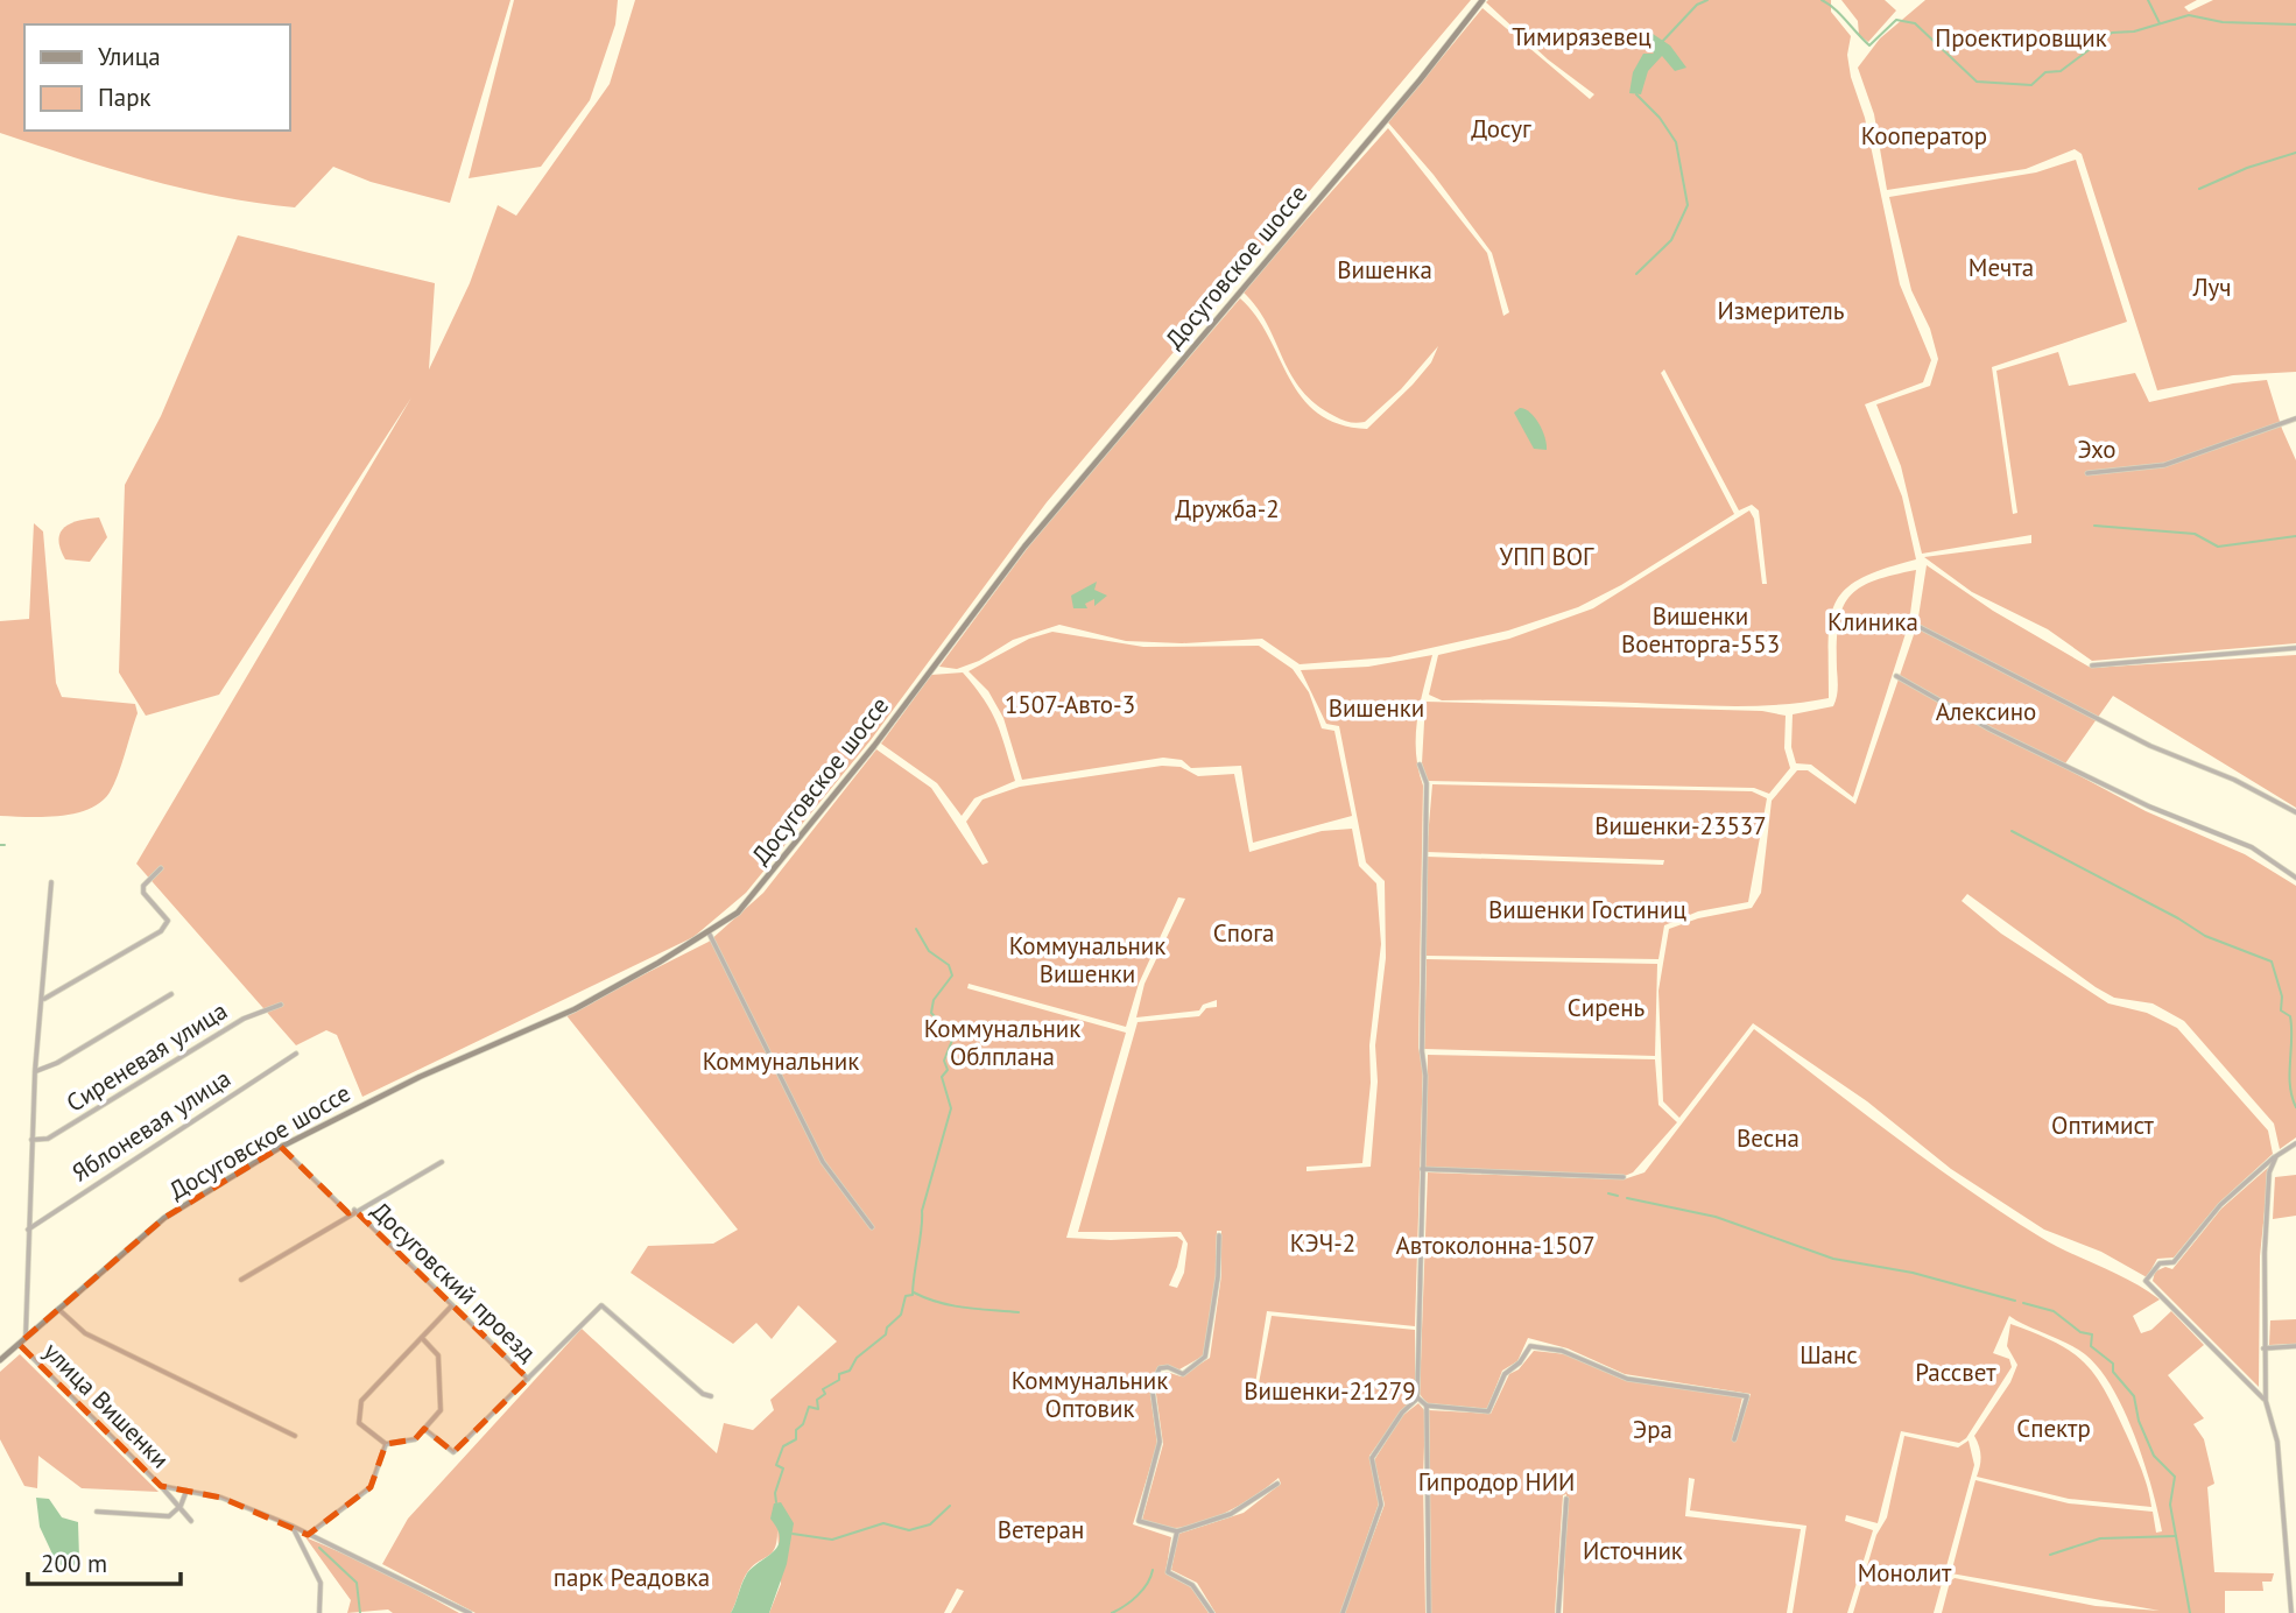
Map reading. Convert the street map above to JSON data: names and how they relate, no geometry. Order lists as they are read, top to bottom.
{
  "streets": {
    "main road": ["Досуговское шоссе"],
    "street": [
      "Сиреневая улица",
      "Яблоневая улица",
      "Досуговский проезд",
      "улица Вишенки"
    ]
  },
  "crossings": [
    ["Досуговское шоссе", "Досуговский проезд"],
    ["Досуговское шоссе", "улица Вишенки"]
  ],
  "parks": [
    "Тимирязевец",
    "Проектировщик",
    "Досуг",
    "Кооператор",
    "Мечта",
    "Вишенка",
    "Луч",
    "Измеритель",
    "Эхо",
    "Дружба-2",
    "УПП ВОГ",
    "Вишенки Военторга-553",
    "Клиника",
    "1507-Авто-3",
    "Вишенки",
    "Алексино",
    "Вишенки-23537",
    "Вишенки Гостиниц",
    "Спога",
    "Коммунальник Вишенки",
    "Сирень",
    "Коммунальник Облплана",
    "Коммунальник",
    "Оптимист",
    "Весна",
    "КЭЧ-2",
    "Автоколонна-1507",
    "Шанс",
    "Рассвет",
    "Коммунальник Оптовик",
    "Вишенки-21279",
    "Спектр",
    "Эра",
    "Гипродор НИИ",
    "Ветеран",
    "Источник",
    "Монолит",
    "парк Реадовка"
  ],
  "legend": ["Улица", "Парк"],
  "scale_bar": "200 m"
}
